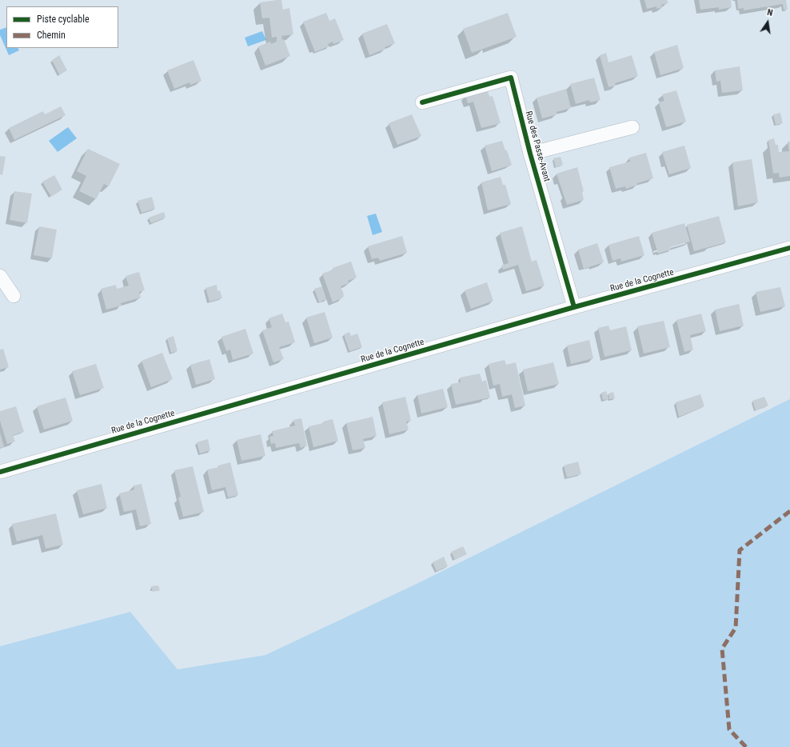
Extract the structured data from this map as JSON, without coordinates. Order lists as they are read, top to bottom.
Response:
{
  "streets": {
    "street": ["Rue des Passe-Avant", "Rue de la Cognette"]
  },
  "crossings": [
    ["Rue des Passe-Avant", "Rue de la Cognette"]
  ],
  "legend": ["Piste cyclable", "Chemin"],
  "north": "top"
}
